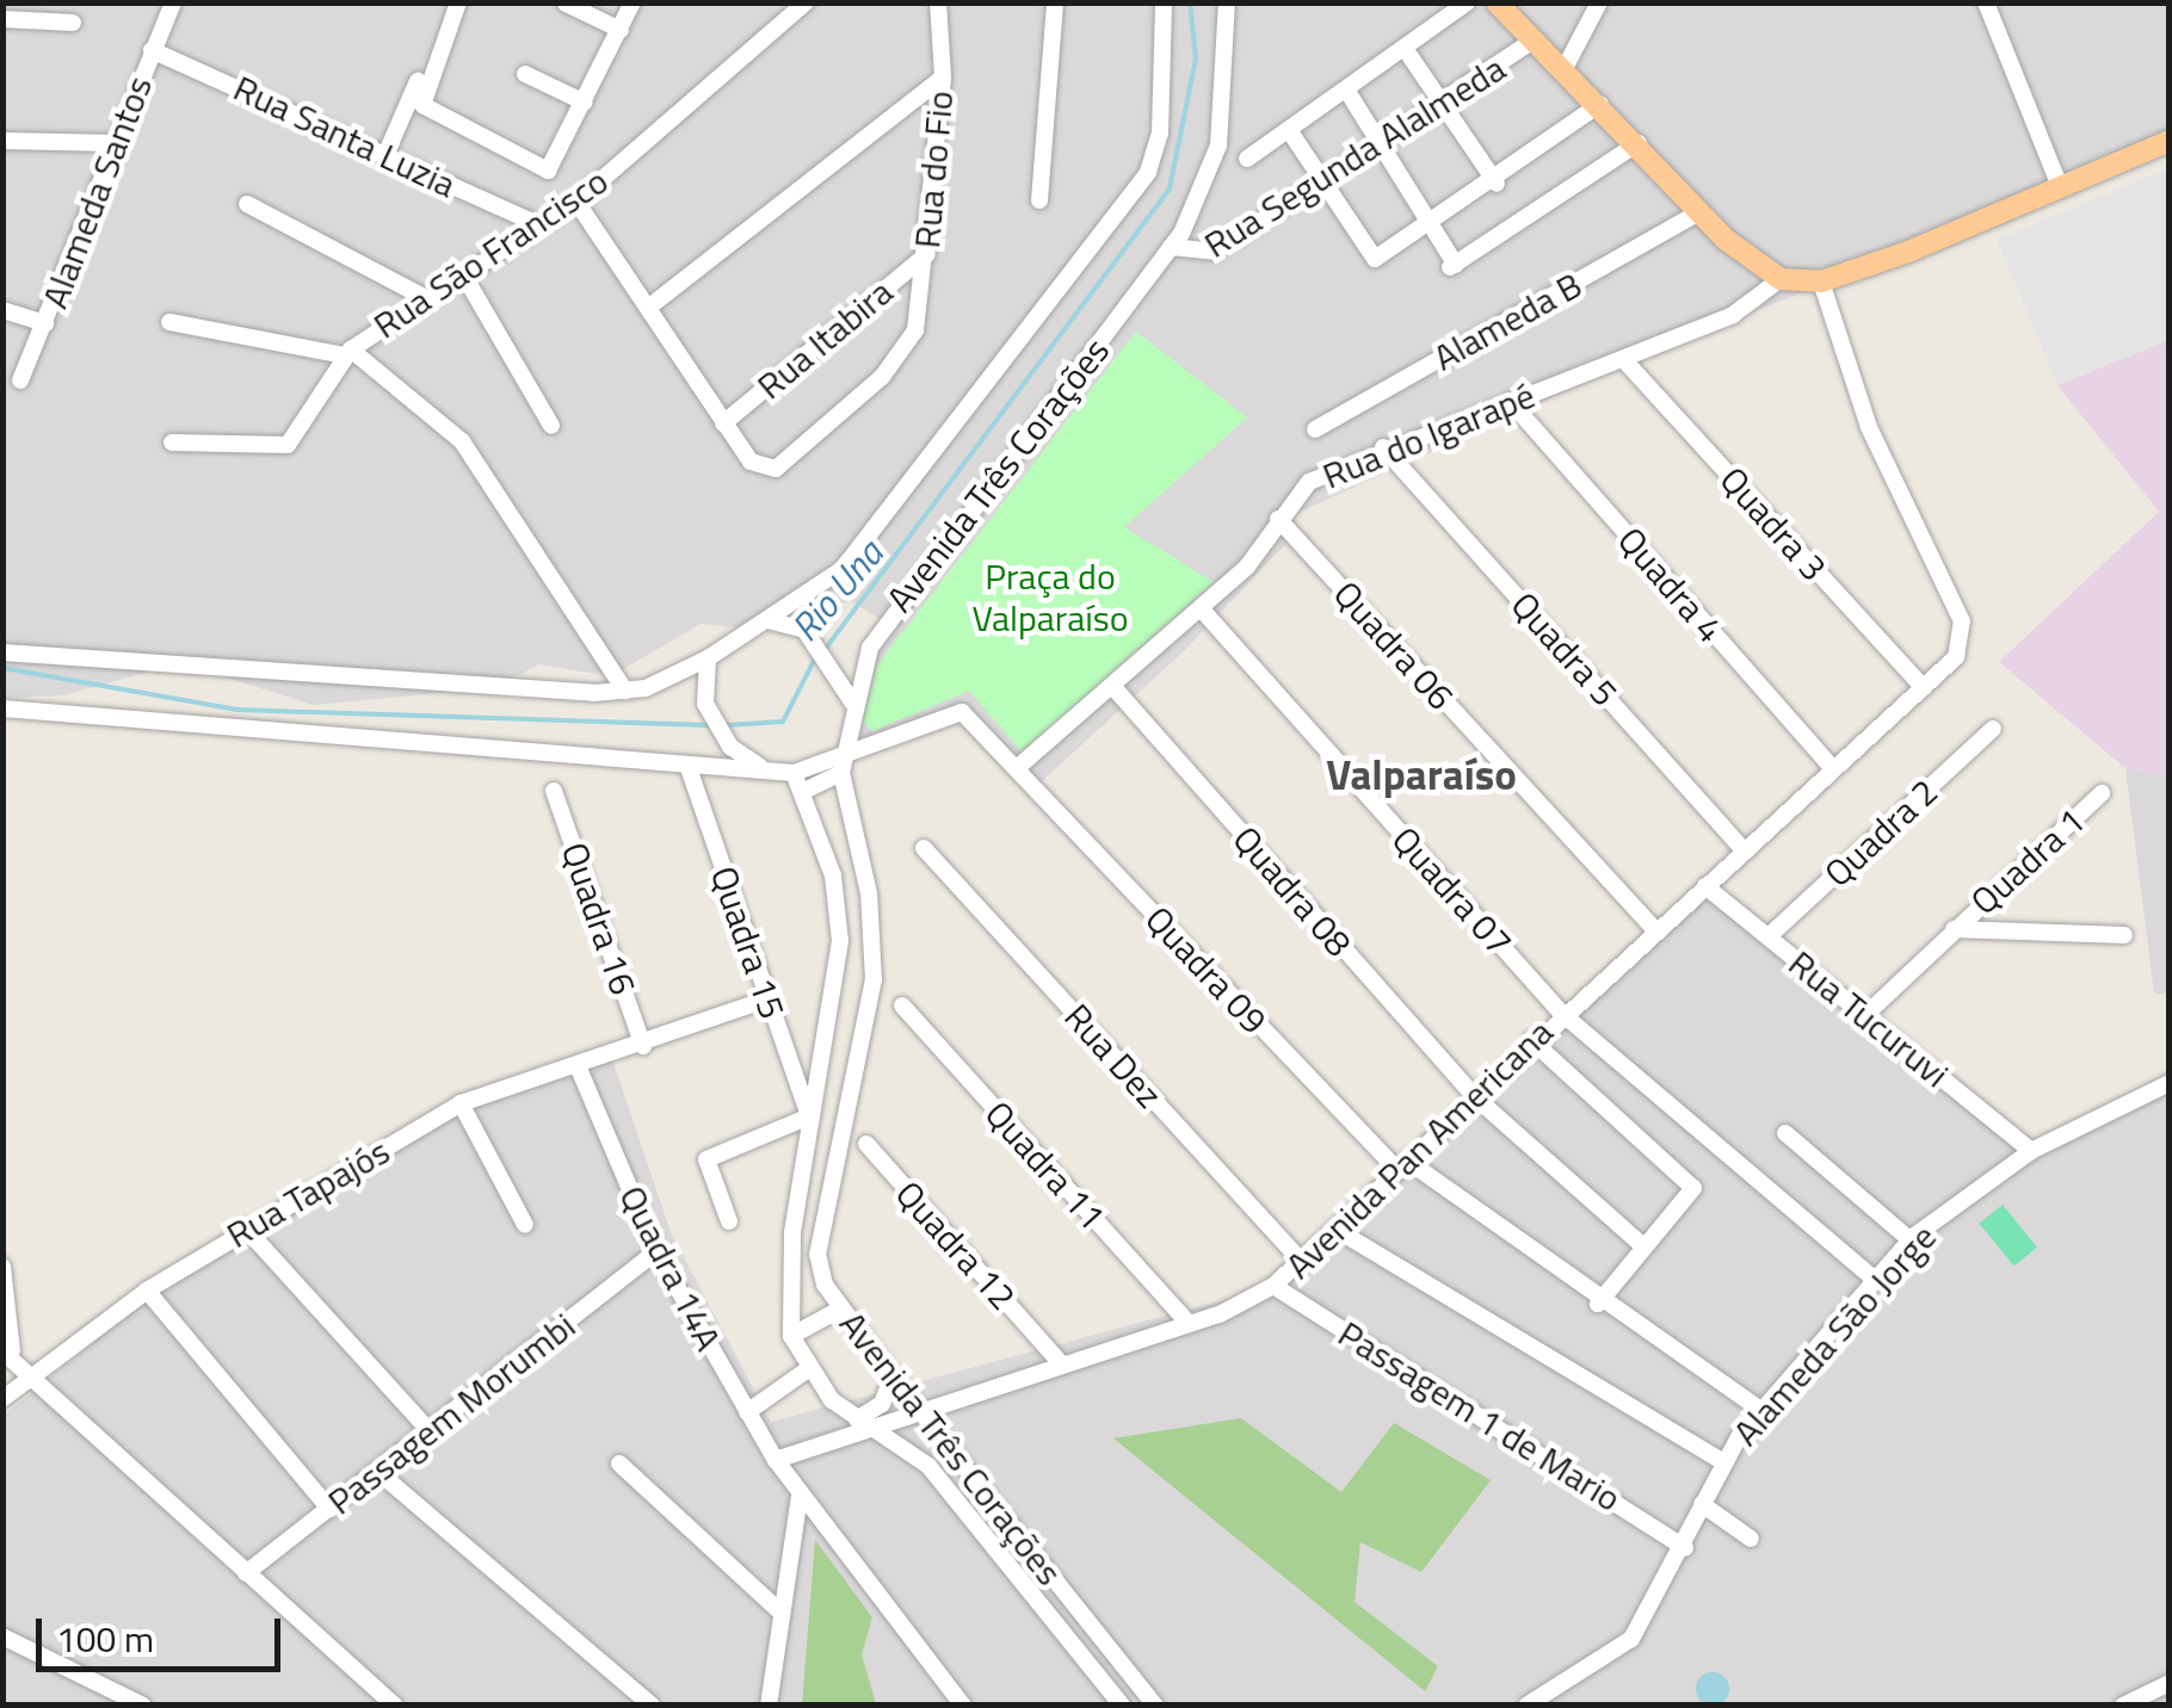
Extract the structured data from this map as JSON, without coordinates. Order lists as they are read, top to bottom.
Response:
{
  "streets": {
    "street": [
      "Rua Santa Luzia",
      "Rua Segunda Alalmeda",
      "Rua do Fio",
      "Alameda Santos",
      "Rua São Francisco",
      "Alameda B",
      "Rua Itabira",
      "Rua do Igarapé",
      "Avenida Três Corações",
      "Quadra 3",
      "Quadra 4",
      "Quadra 06",
      "Quadra 5",
      "Quadra 2",
      "Quadra 1",
      "Quadra 08",
      "Quadra 07",
      "Quadra 16",
      "Quadra 15",
      "Quadra 09",
      "Rua Tucuruvi",
      "Rua Dez",
      "Avenida Pan Americana",
      "Quadra 11",
      "Rua Tapajós",
      "Quadra 12",
      "Quadra 14A",
      "Alameda São Jorge",
      "Passagem Morumbi",
      "Passagem 1 de Mario"
    ]
  },
  "crossings": [
    ["Rua Santa Luzia", "Alameda Santos"],
    ["Rua Santa Luzia", "Rua São Francisco"],
    ["Rua Segunda Alalmeda", "Avenida Três Corações"],
    ["Rua do Fio", "Rua Itabira"],
    ["Rua do Igarapé", "Quadra 3"],
    ["Rua do Igarapé", "Quadra 4"],
    ["Rua do Igarapé", "Quadra 06"],
    ["Rua do Igarapé", "Quadra 5"],
    ["Rua do Igarapé", "Quadra 08"],
    ["Rua do Igarapé", "Quadra 07"],
    ["Rua do Igarapé", "Quadra 09"],
    ["Avenida Três Corações", "Quadra 15"],
    ["Avenida Três Corações", "Avenida Pan Americana"],
    ["Quadra 3", "Avenida Pan Americana"],
    ["Quadra 4", "Avenida Pan Americana"],
    ["Quadra 06", "Avenida Pan Americana"],
    ["Quadra 5", "Avenida Pan Americana"],
    ["Quadra 2", "Rua Tucuruvi"],
    ["Quadra 1", "Rua Tucuruvi"],
    ["Quadra 08", "Avenida Pan Americana"],
    ["Quadra 07", "Avenida Pan Americana"],
    ["Quadra 07", "Alameda São Jorge"],
    ["Quadra 16", "Rua Tapajós"],
    ["Quadra 15", "Rua Tapajós"],
    ["Quadra 09", "Avenida Pan Americana"],
    ["Quadra 09", "Alameda São Jorge"],
    ["Rua Tucuruvi", "Avenida Pan Americana"],
    ["Rua Tucuruvi", "Alameda São Jorge"],
    ["Rua Dez", "Avenida Pan Americana"],
    ["Avenida Pan Americana", "Quadra 11"],
    ["Avenida Pan Americana", "Quadra 12"],
    ["Avenida Pan Americana", "Quadra 14A"],
    ["Avenida Pan Americana", "Passagem 1 de Mario"],
    ["Rua Tapajós", "Quadra 14A"],
    ["Quadra 14A", "Passagem Morumbi"],
    ["Alameda São Jorge", "Passagem 1 de Mario"]
  ],
  "districts": ["Valparaíso"],
  "water": ["Rio Una"],
  "parks": ["Praça do Valparaíso"],
  "scale_bar": "100 m"
}
